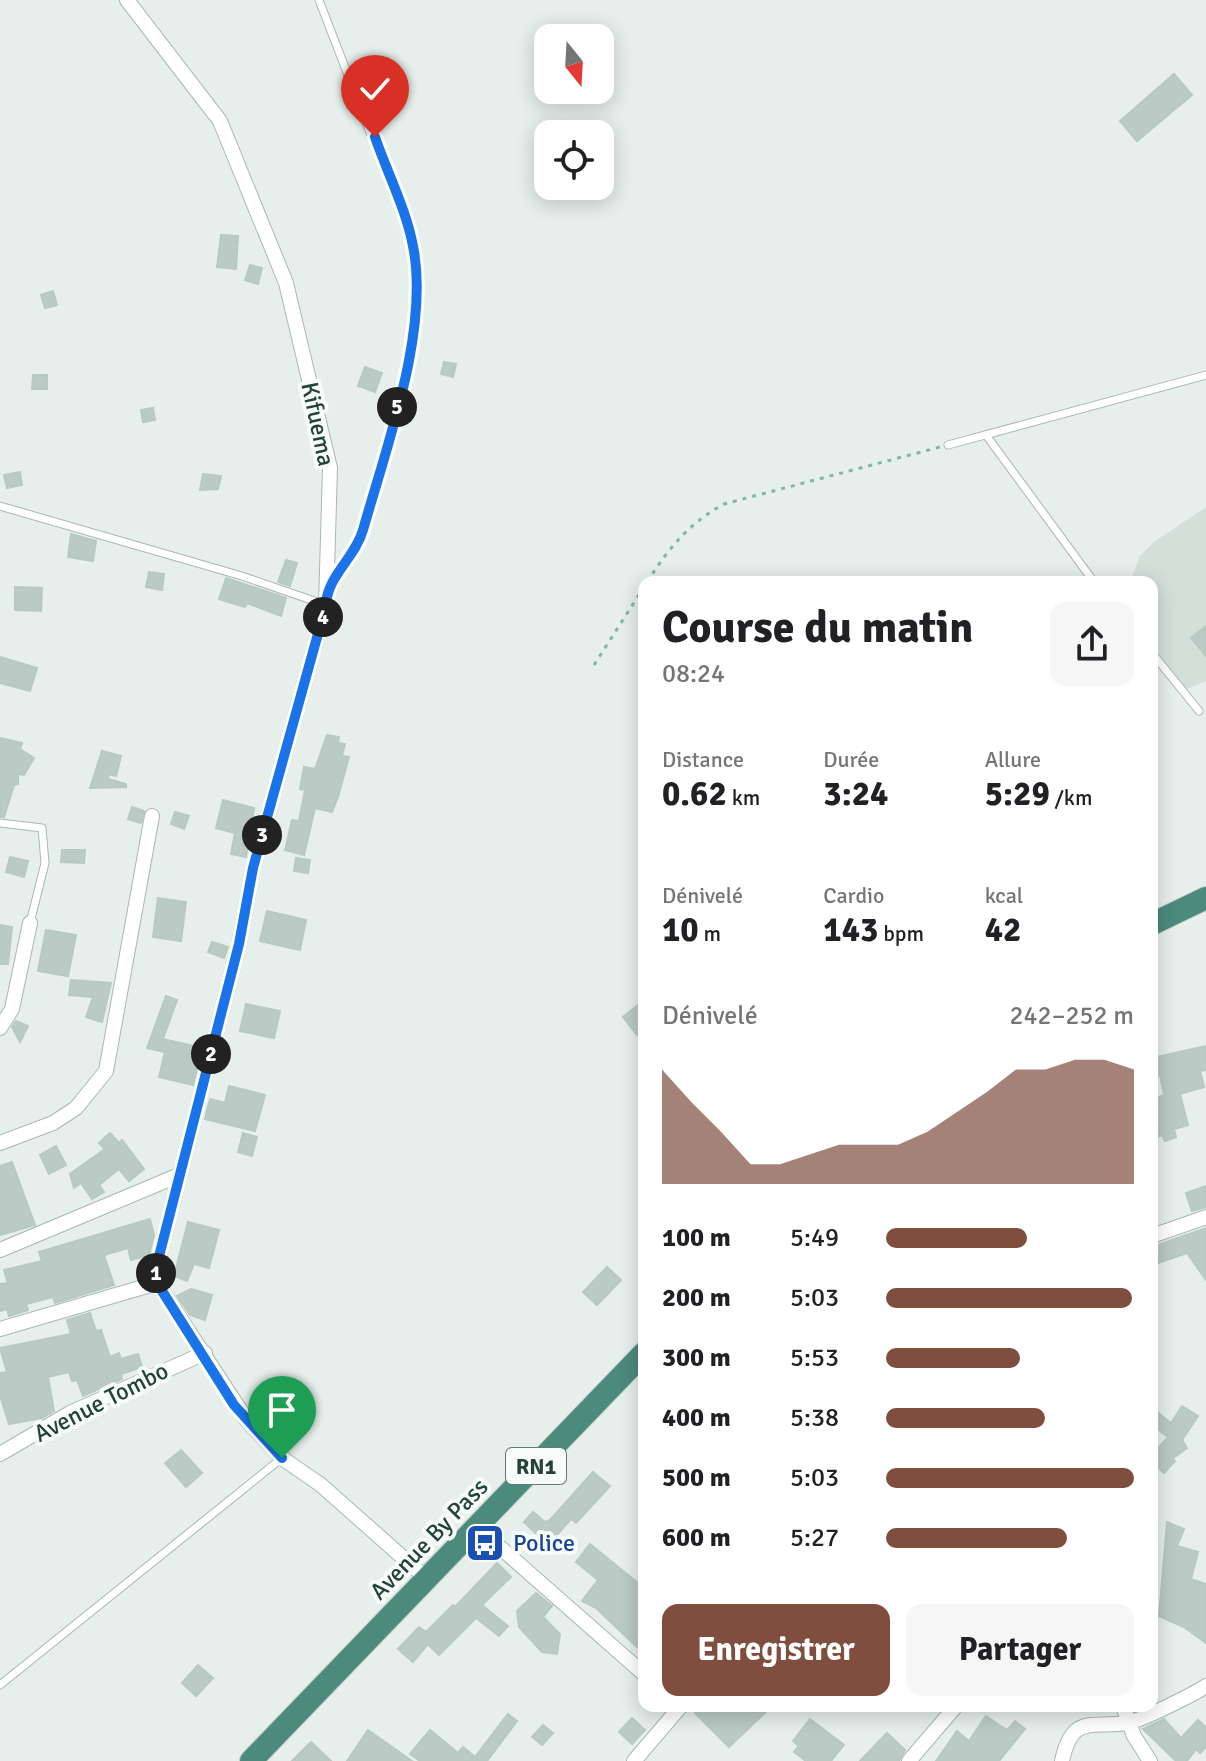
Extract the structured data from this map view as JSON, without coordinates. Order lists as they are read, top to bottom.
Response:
{
  "streets": {
    "highway": ["RN1", "Avenue By Pass"],
    "street": ["Kifuema", "Avenue Tombo"]
  },
  "places": {
    "bus stop": ["Police"]
  },
  "north": "bottom",
  "page": {
    "pins": [
      "5",
      "4",
      "3",
      "2",
      "1"
    ],
    "heading": ["Course du matin", "08:24"],
    "stats": [
      ["Distance", "0.62 km"],
      ["Durée", "3:24"],
      ["Allure", "5:29 /km"],
      ["Dénivelé", "10 m"],
      ["Cardio", "143 bpm"],
      ["kcal", "42"]
    ],
    "chart": ["Dénivelé", "242–252 m"],
    "list": [
      {
        "name": "100 m",
        "note": "5:49"
      },
      {
        "name": "200 m",
        "note": "5:03"
      },
      {
        "name": "300 m",
        "note": "5:53"
      },
      {
        "name": "400 m",
        "note": "5:38"
      },
      {
        "name": "500 m",
        "note": "5:03"
      },
      {
        "name": "600 m",
        "note": "5:27"
      }
    ],
    "buttons": ["Enregistrer", "Partager"]
  }
}
